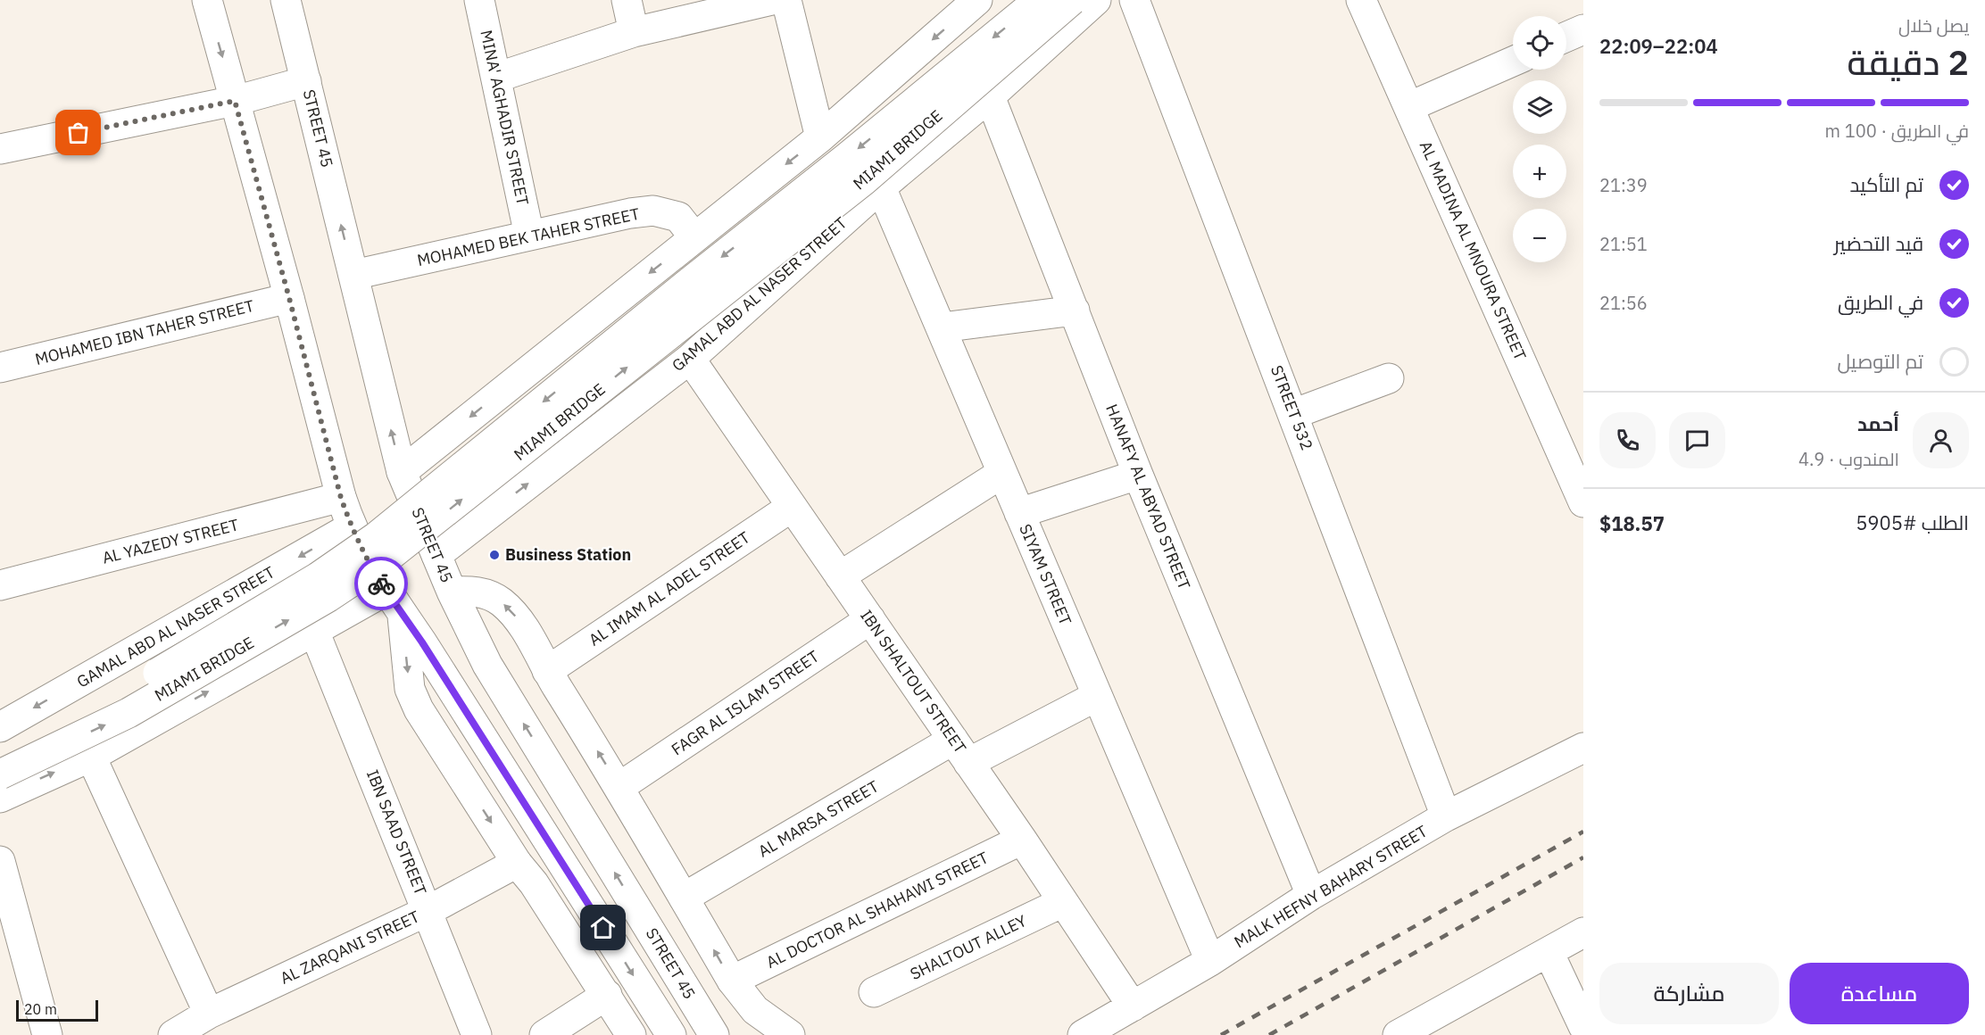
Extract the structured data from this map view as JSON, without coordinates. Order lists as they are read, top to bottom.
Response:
{
  "streets": {
    "street": [
      "MINA' AGHADIR STREET",
      "STREET 45",
      "MIAMI BRIDGE",
      "MOHAMED BEK TAHER STREET",
      "AL MADINA AL MNOURA STREET",
      "GAMAL ABD AL NASER STREET",
      "MOHAMED IBN TAHER STREET",
      "STREET 532",
      "HANAFY AL ABYAD STREET",
      "AL YAZEDY STREET",
      "SIYAM STREET",
      "AL IMAM AL ADEL STREET",
      "IBN SHALTOUT STREET",
      "FAGR AL ISLAM STREET",
      "AL MARSA STREET",
      "IBN SAAD STREET",
      "MALK HEFNY BAHARY STREET",
      "AL DOCTOR AL SHAHAWI STREET",
      "AL ZARQANI STREET",
      "SHALTOUT ALLEY"
    ]
  },
  "crossings": [
    ["MINA' AGHADIR STREET", "MOHAMED BEK TAHER STREET"],
    ["STREET 45", "MOHAMED BEK TAHER STREET"],
    ["STREET 45", "GAMAL ABD AL NASER STREET"],
    ["GAMAL ABD AL NASER STREET", "HANAFY AL ABYAD STREET"],
    ["GAMAL ABD AL NASER STREET", "SIYAM STREET"],
    ["GAMAL ABD AL NASER STREET", "IBN SHALTOUT STREET"],
    ["STREET 532", "MALK HEFNY BAHARY STREET"],
    ["HANAFY AL ABYAD STREET", "MALK HEFNY BAHARY STREET"],
    ["SIYAM STREET", "AL MARSA STREET"],
    ["SIYAM STREET", "MALK HEFNY BAHARY STREET"],
    ["AL IMAM AL ADEL STREET", "IBN SHALTOUT STREET"],
    ["IBN SHALTOUT STREET", "FAGR AL ISLAM STREET"],
    ["IBN SHALTOUT STREET", "AL MARSA STREET"],
    ["IBN SHALTOUT STREET", "MALK HEFNY BAHARY STREET"],
    ["IBN SHALTOUT STREET", "AL DOCTOR AL SHAHAWI STREET"],
    ["IBN SHALTOUT STREET", "SHALTOUT ALLEY"],
    ["IBN SAAD STREET", "AL ZARQANI STREET"]
  ],
  "places": ["Business Station"],
  "scale_bar": "20 m",
  "page": {
    "heading": ["2 دقيقة", "يصل خلال", "22:04–22:09"],
    "panel": [
      "أحمد",
      "المندوب · 4.9",
      "الطلب #5905",
      "$18.57"
    ],
    "map_buttons": ["+", "−"],
    "bar": "في الطريق · 100 m",
    "list": [
      ["تم التأكيد", "21:39"],
      ["قيد التحضير", "21:51"],
      ["في الطريق", "21:56"],
      "تم التوصيل"
    ],
    "buttons": ["مساعدة", "مشاركة"],
    "scale": "20 m"
  }
}
